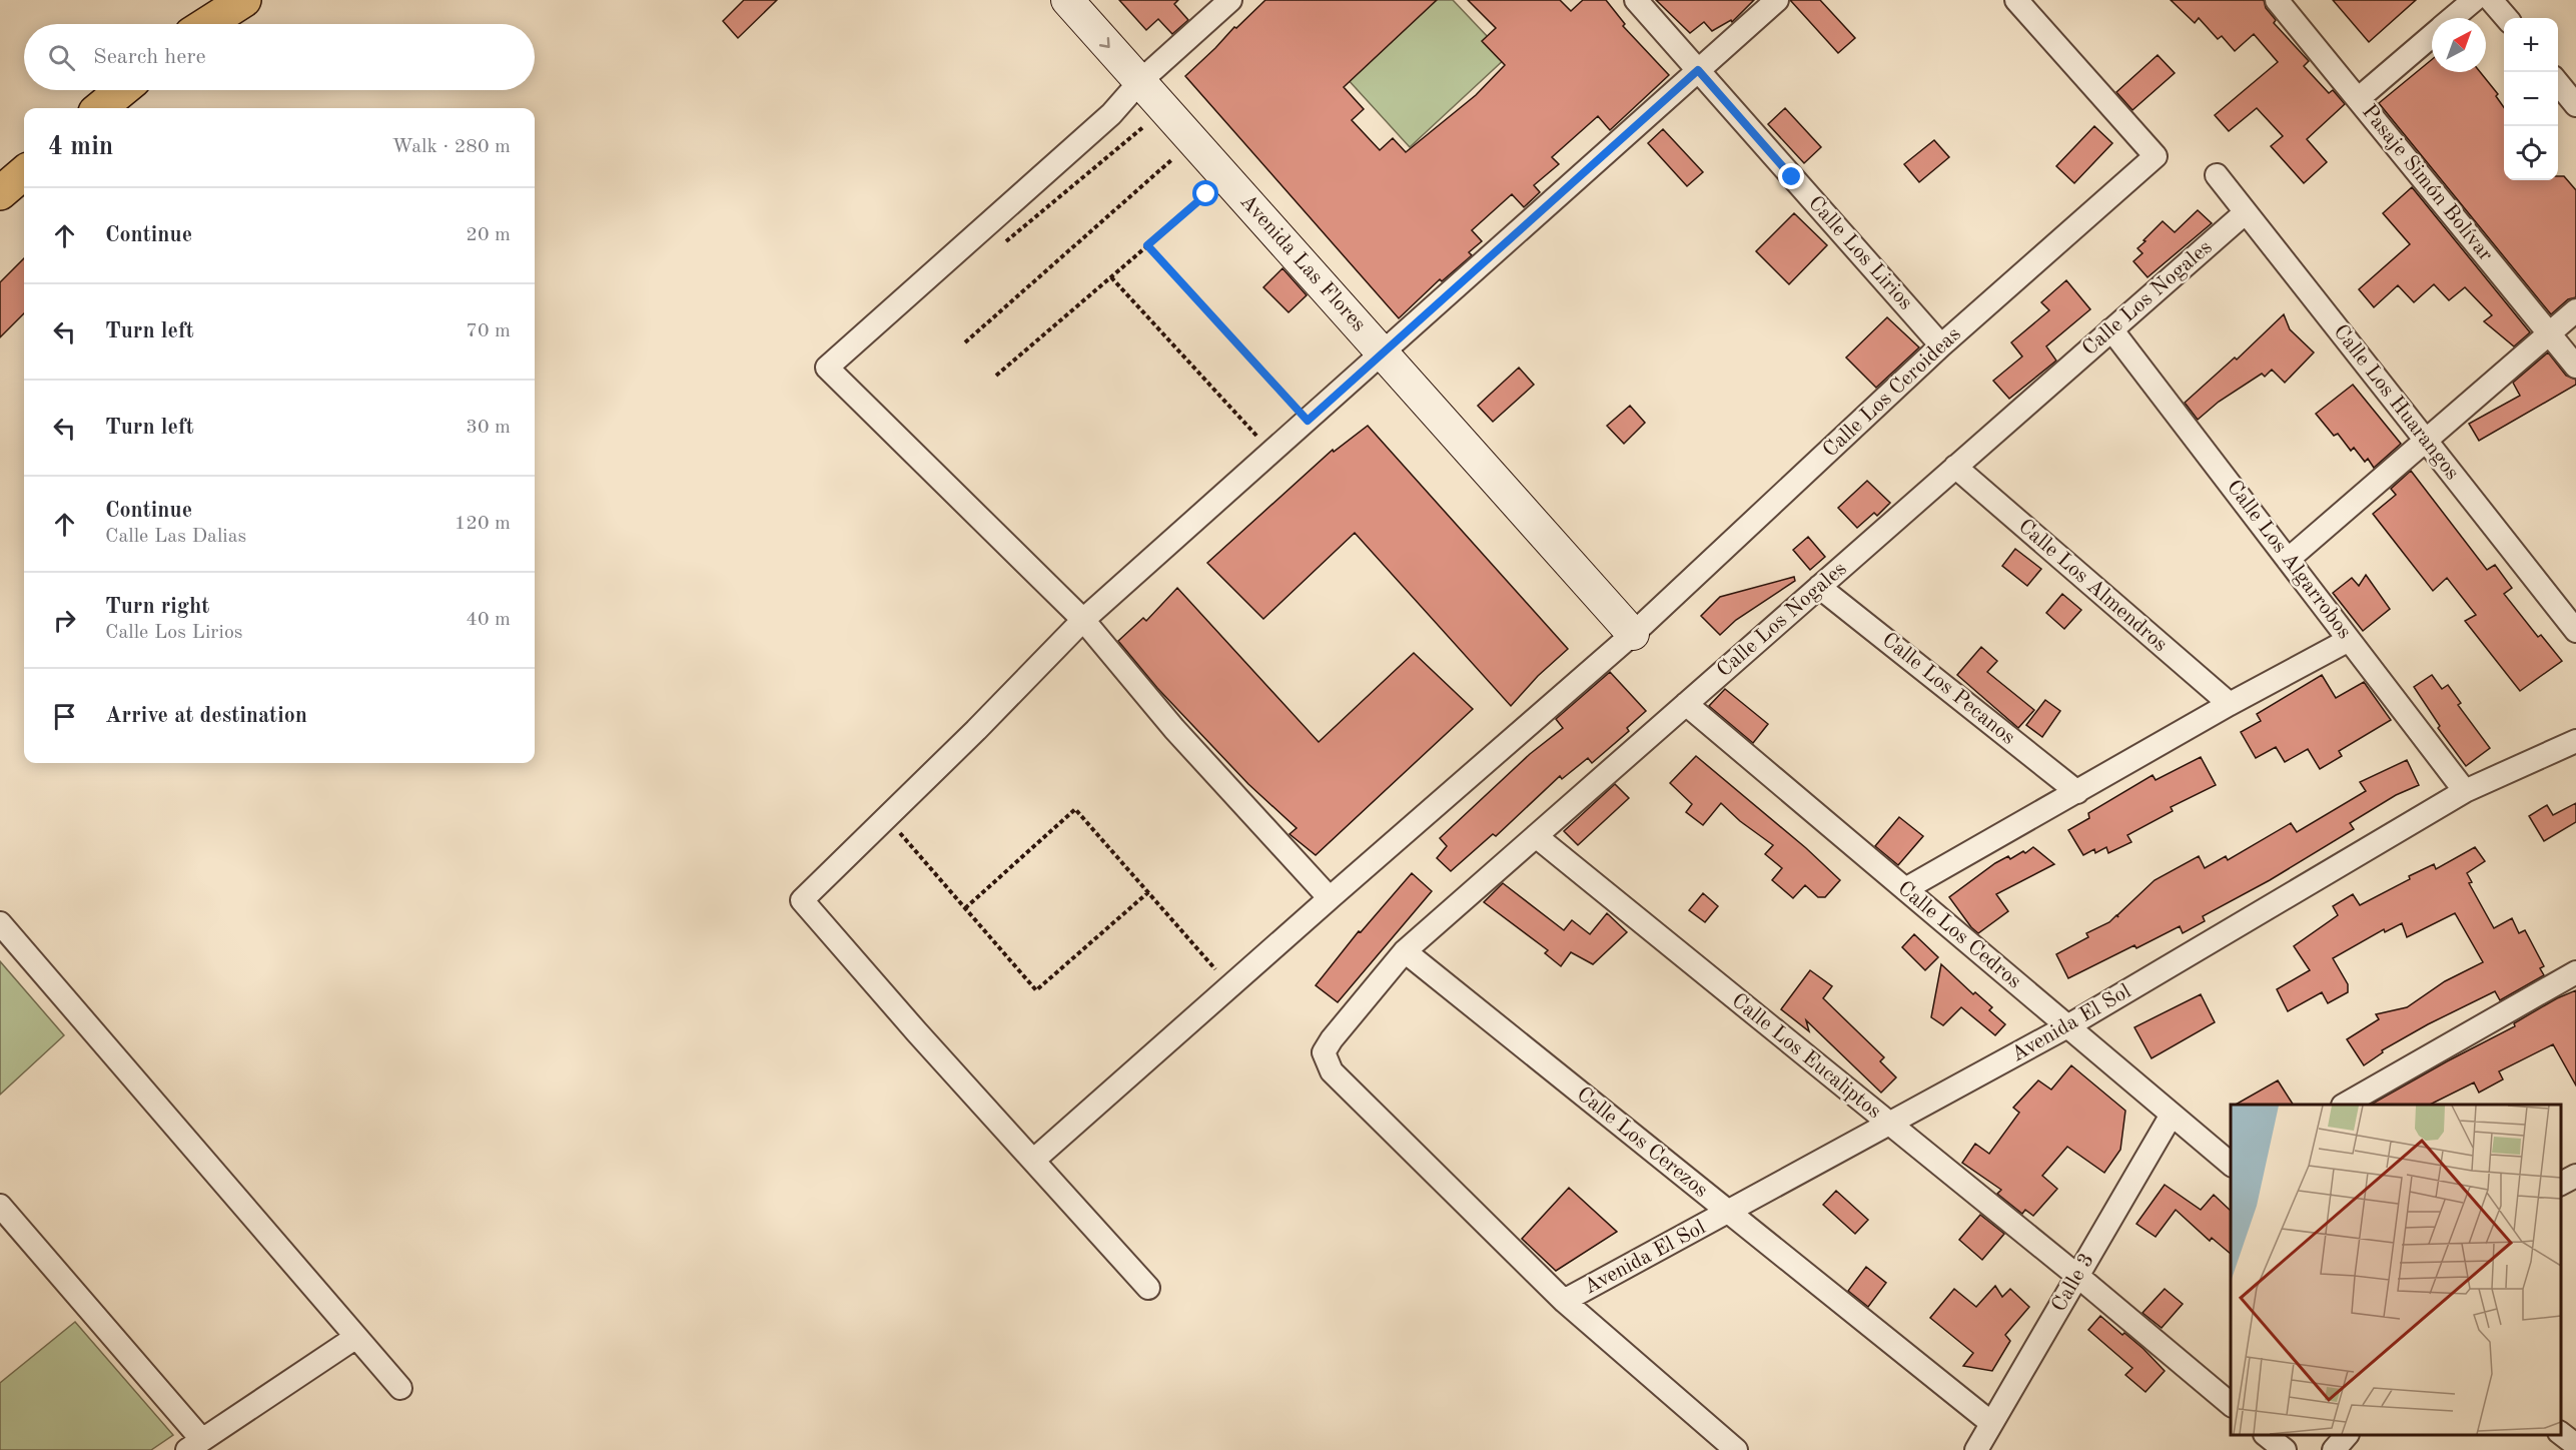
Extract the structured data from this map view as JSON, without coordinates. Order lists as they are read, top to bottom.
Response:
{
  "streets": {
    "street": [
      "Pasaje Simón Bolívar",
      "Calle Los Lirios",
      "Avenida Las Flores",
      "Calle Los Nogales",
      "Calle Los Ceroideas",
      "Calle Los Huarangos",
      "Calle Los Algarrobos",
      "Calle Los Almendros",
      "Calle Los Pecanos",
      "Calle Los Cedros",
      "Avenida El Sol",
      "Calle Los Eucaliptos",
      "Calle Los Cerezos",
      "Calle 3"
    ]
  },
  "crossings": [
    ["Calle Los Lirios", "Calle Los Ceroideas"],
    ["Avenida Las Flores", "Calle Los Ceroideas"],
    ["Calle Los Nogales", "Calle Los Huarangos"],
    ["Calle Los Nogales", "Calle Los Algarrobos"],
    ["Calle Los Nogales", "Calle Los Almendros"],
    ["Calle Los Nogales", "Calle Los Pecanos"],
    ["Calle Los Nogales", "Calle Los Cedros"],
    ["Calle Los Nogales", "Avenida El Sol"],
    ["Calle Los Nogales", "Calle Los Eucaliptos"],
    ["Calle Los Nogales", "Calle Los Cerezos"],
    ["Calle Los Algarrobos", "Avenida El Sol"],
    ["Calle Los Cedros", "Avenida El Sol"],
    ["Calle Los Cedros", "Calle 3"],
    ["Avenida El Sol", "Calle Los Eucaliptos"],
    ["Avenida El Sol", "Calle Los Cerezos"],
    ["Calle Los Eucaliptos", "Calle 3"],
    ["Calle Los Cerezos", "Calle 3"]
  ],
  "north": "top right",
  "page": {
    "map_buttons": ["+", "−"],
    "search": "Search here",
    "heading": ["4 min", "Walk · 280 m"],
    "list": [
      ["Continue", "20 m"],
      ["Turn left", "70 m"],
      ["Turn left", "30 m"],
      ["Continue", "Calle Las Dalias", "120 m"],
      ["Turn right", "Calle Los Lirios", "40 m"],
      "Arrive at destination"
    ]
  }
}
